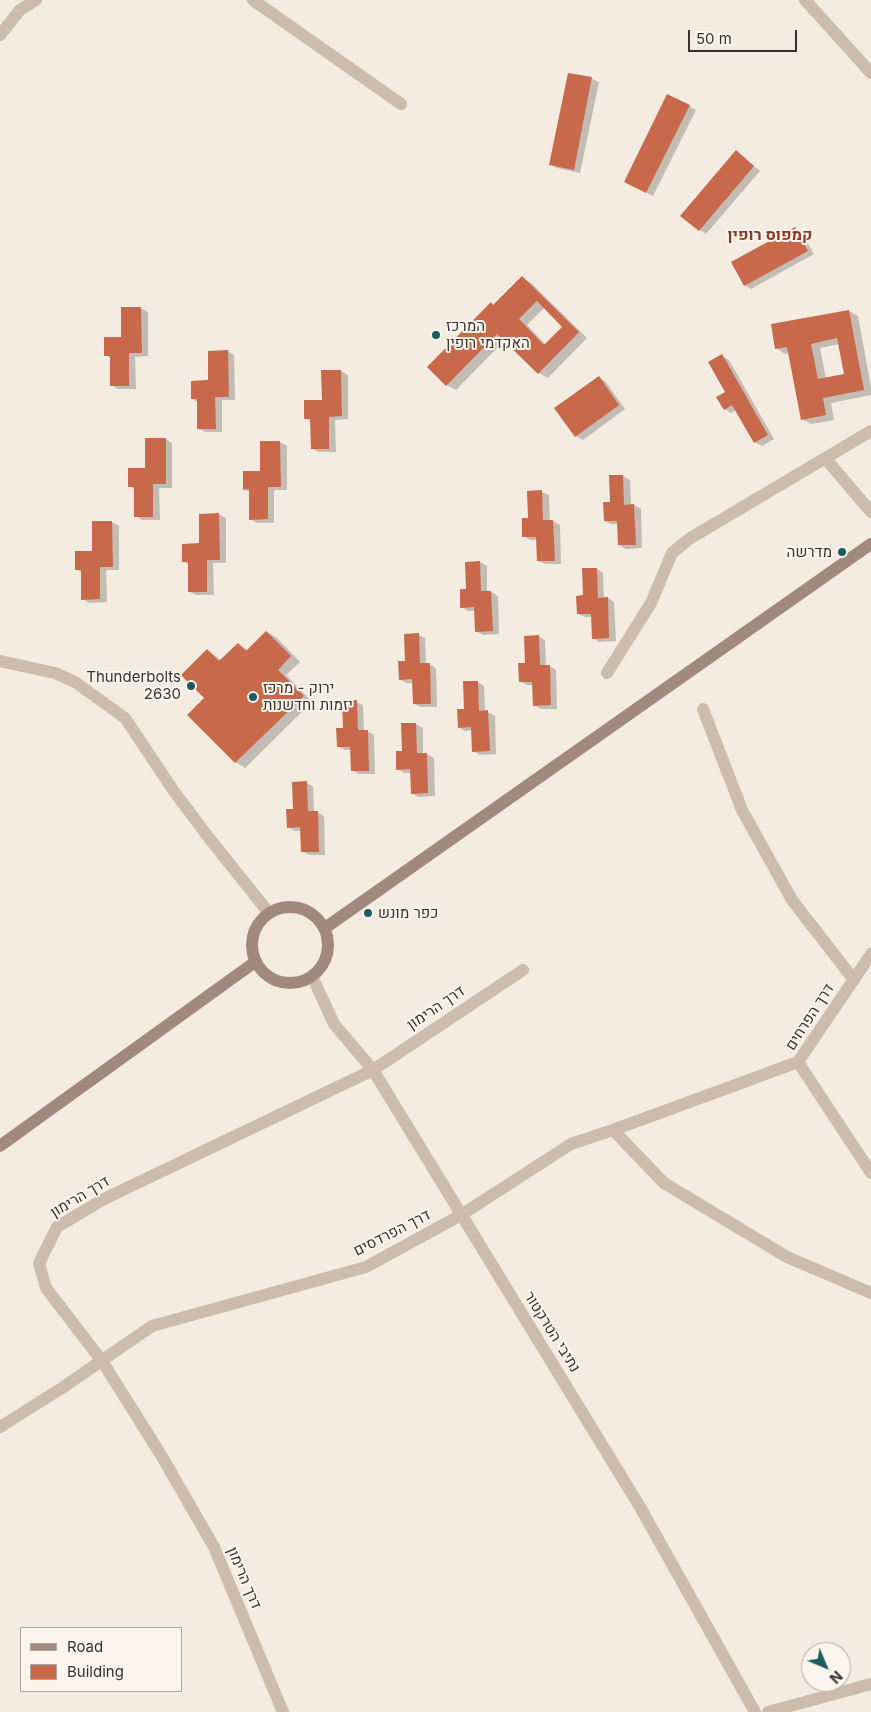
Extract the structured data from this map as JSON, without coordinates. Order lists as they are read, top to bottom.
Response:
{
  "streets": {
    "street": [
      "דרך הרימון",
      "דרך הפרחים",
      "דרך הפרדסים",
      "נתיבי הטרקטור"
    ]
  },
  "crossings": [
    ["דרך הרימון", "דרך הפרדסים"],
    ["דרך הרימון", "נתיבי הטרקטור"],
    ["דרך הפרחים", "דרך הפרדסים"],
    ["דרך הפרדסים", "נתיבי הטרקטור"]
  ],
  "districts": ["קמפוס רופין"],
  "places": [
    "המרכז האקדמי רופין",
    "מדרשה",
    "Thunderbolts 2630",
    "ירוק - מרכז יזמות וחדשנות",
    "כפר מונש"
  ],
  "legend": ["Road", "Building"],
  "scale_bar": "50 m",
  "north": "bottom right"
}
